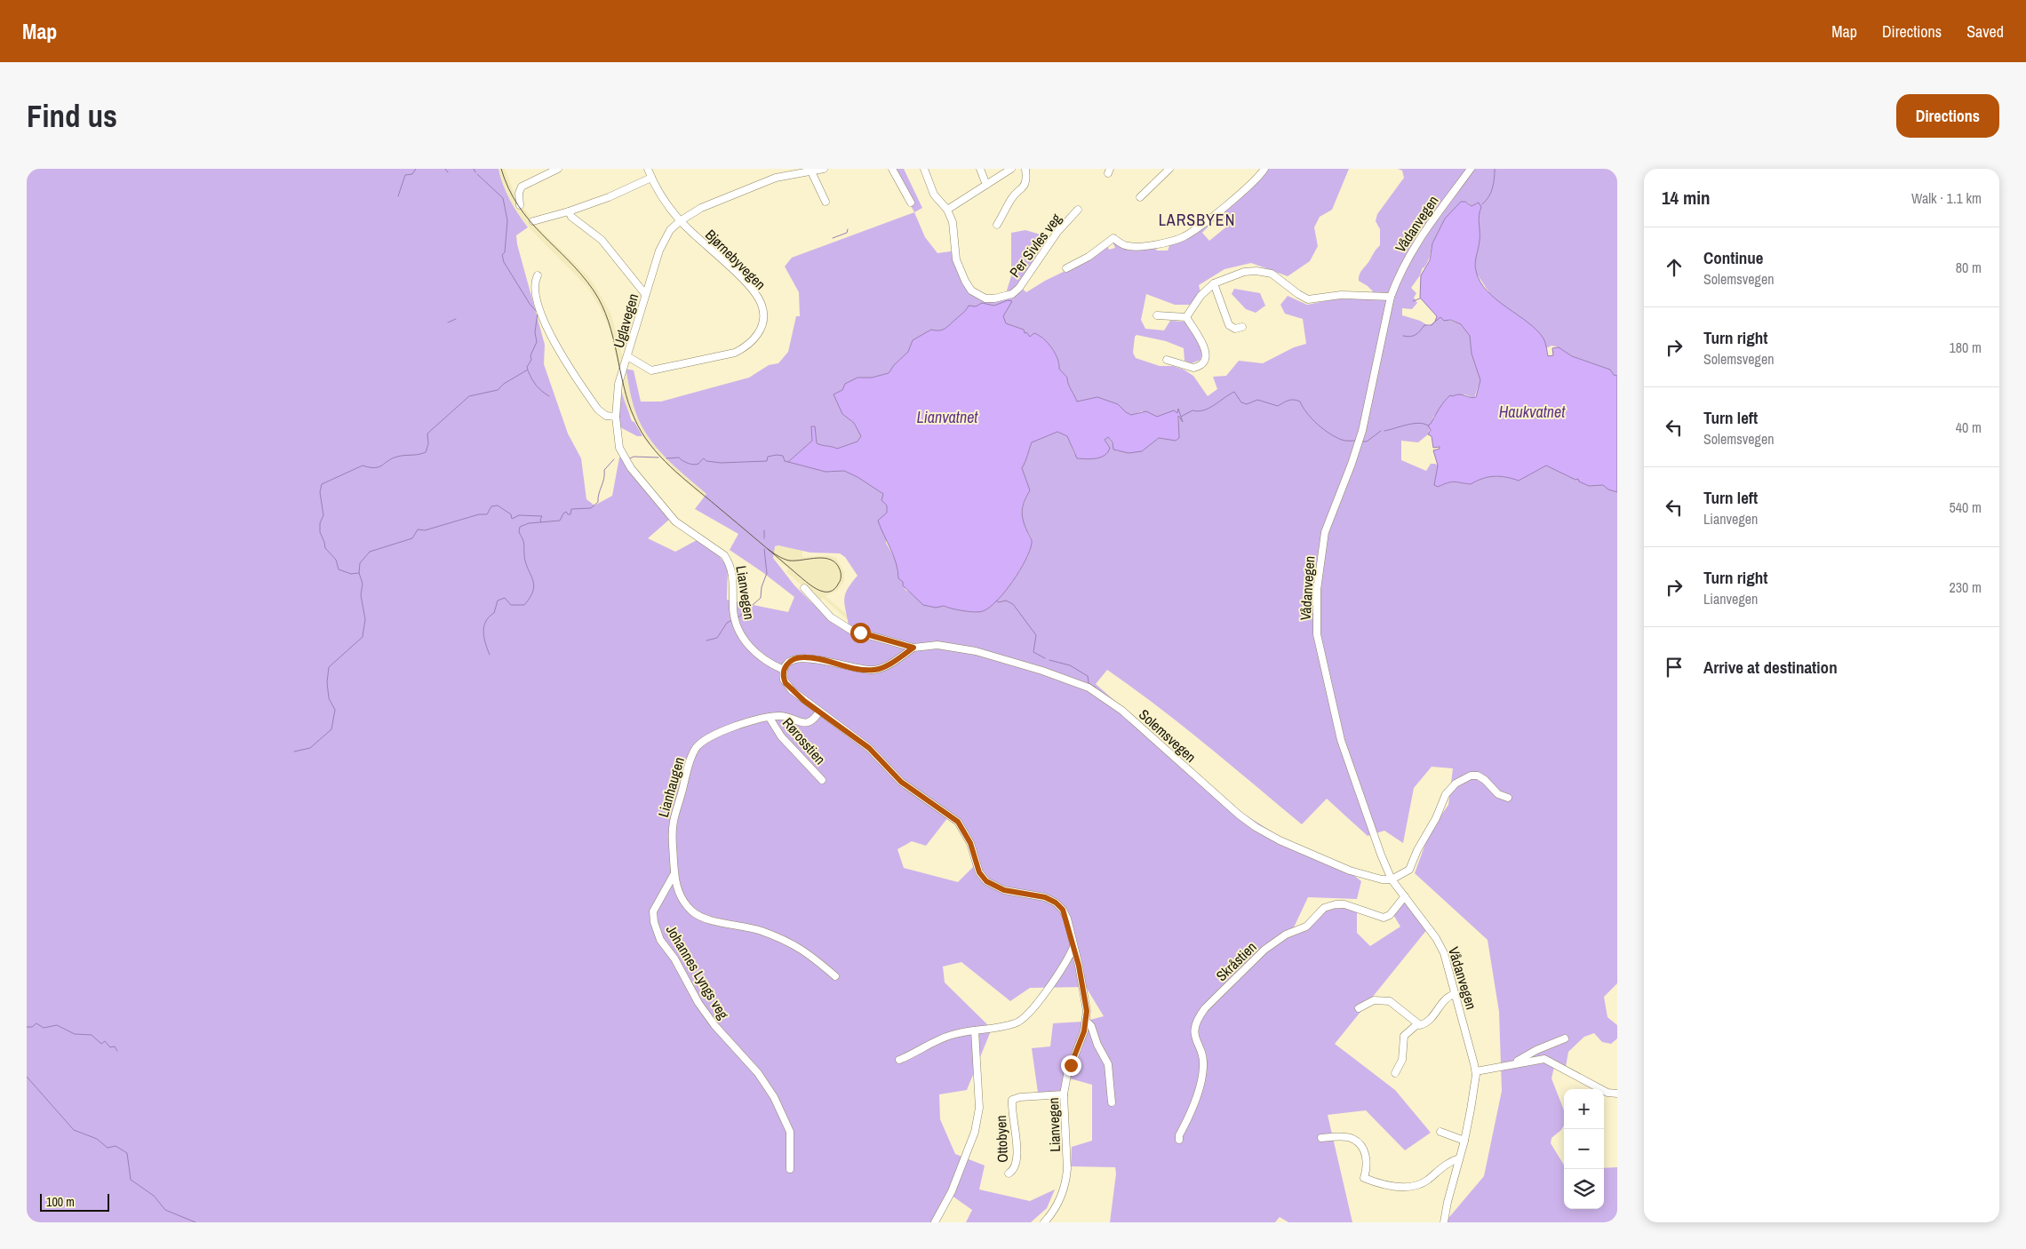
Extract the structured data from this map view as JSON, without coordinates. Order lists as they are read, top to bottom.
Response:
{
  "streets": {
    "street": [
      "Vådanvegen",
      "Per Sivles veg",
      "Bjørnebyvegen",
      "Uglavegen",
      "Lianvegen",
      "Solemsvegen",
      "Rørosstien",
      "Lianhaugen",
      "Skråstien",
      "Johannes Lyngs veg",
      "Ottobyen"
    ]
  },
  "crossings": [
    ["Vådanvegen", "Solemsvegen"],
    ["Vådanvegen", "Skråstien"],
    ["Bjørnebyvegen", "Uglavegen"],
    ["Uglavegen", "Lianvegen"],
    ["Lianvegen", "Solemsvegen"],
    ["Lianvegen", "Lianhaugen"],
    ["Lianvegen", "Ottobyen"],
    ["Rørosstien", "Lianhaugen"],
    ["Lianhaugen", "Johannes Lyngs veg"]
  ],
  "districts": ["LARSBYEN"],
  "water": ["Haukvatnet", "Lianvatnet"],
  "scale_bar": "100 m",
  "page": {
    "header": "Map",
    "nav": ["Map", "Directions", "Saved"],
    "buttons": "Directions",
    "title": "Find us",
    "heading": ["14 min", "Walk · 1.1 km"],
    "list": [
      ["Continue", "Solemsvegen", "80 m"],
      ["Turn right", "Solemsvegen", "180 m"],
      ["Turn left", "Solemsvegen", "40 m"],
      ["Turn left", "Lianvegen", "540 m"],
      ["Turn right", "Lianvegen", "230 m"],
      "Arrive at destination"
    ],
    "map_buttons": ["+", "−"],
    "scale": "100 m"
  }
}
